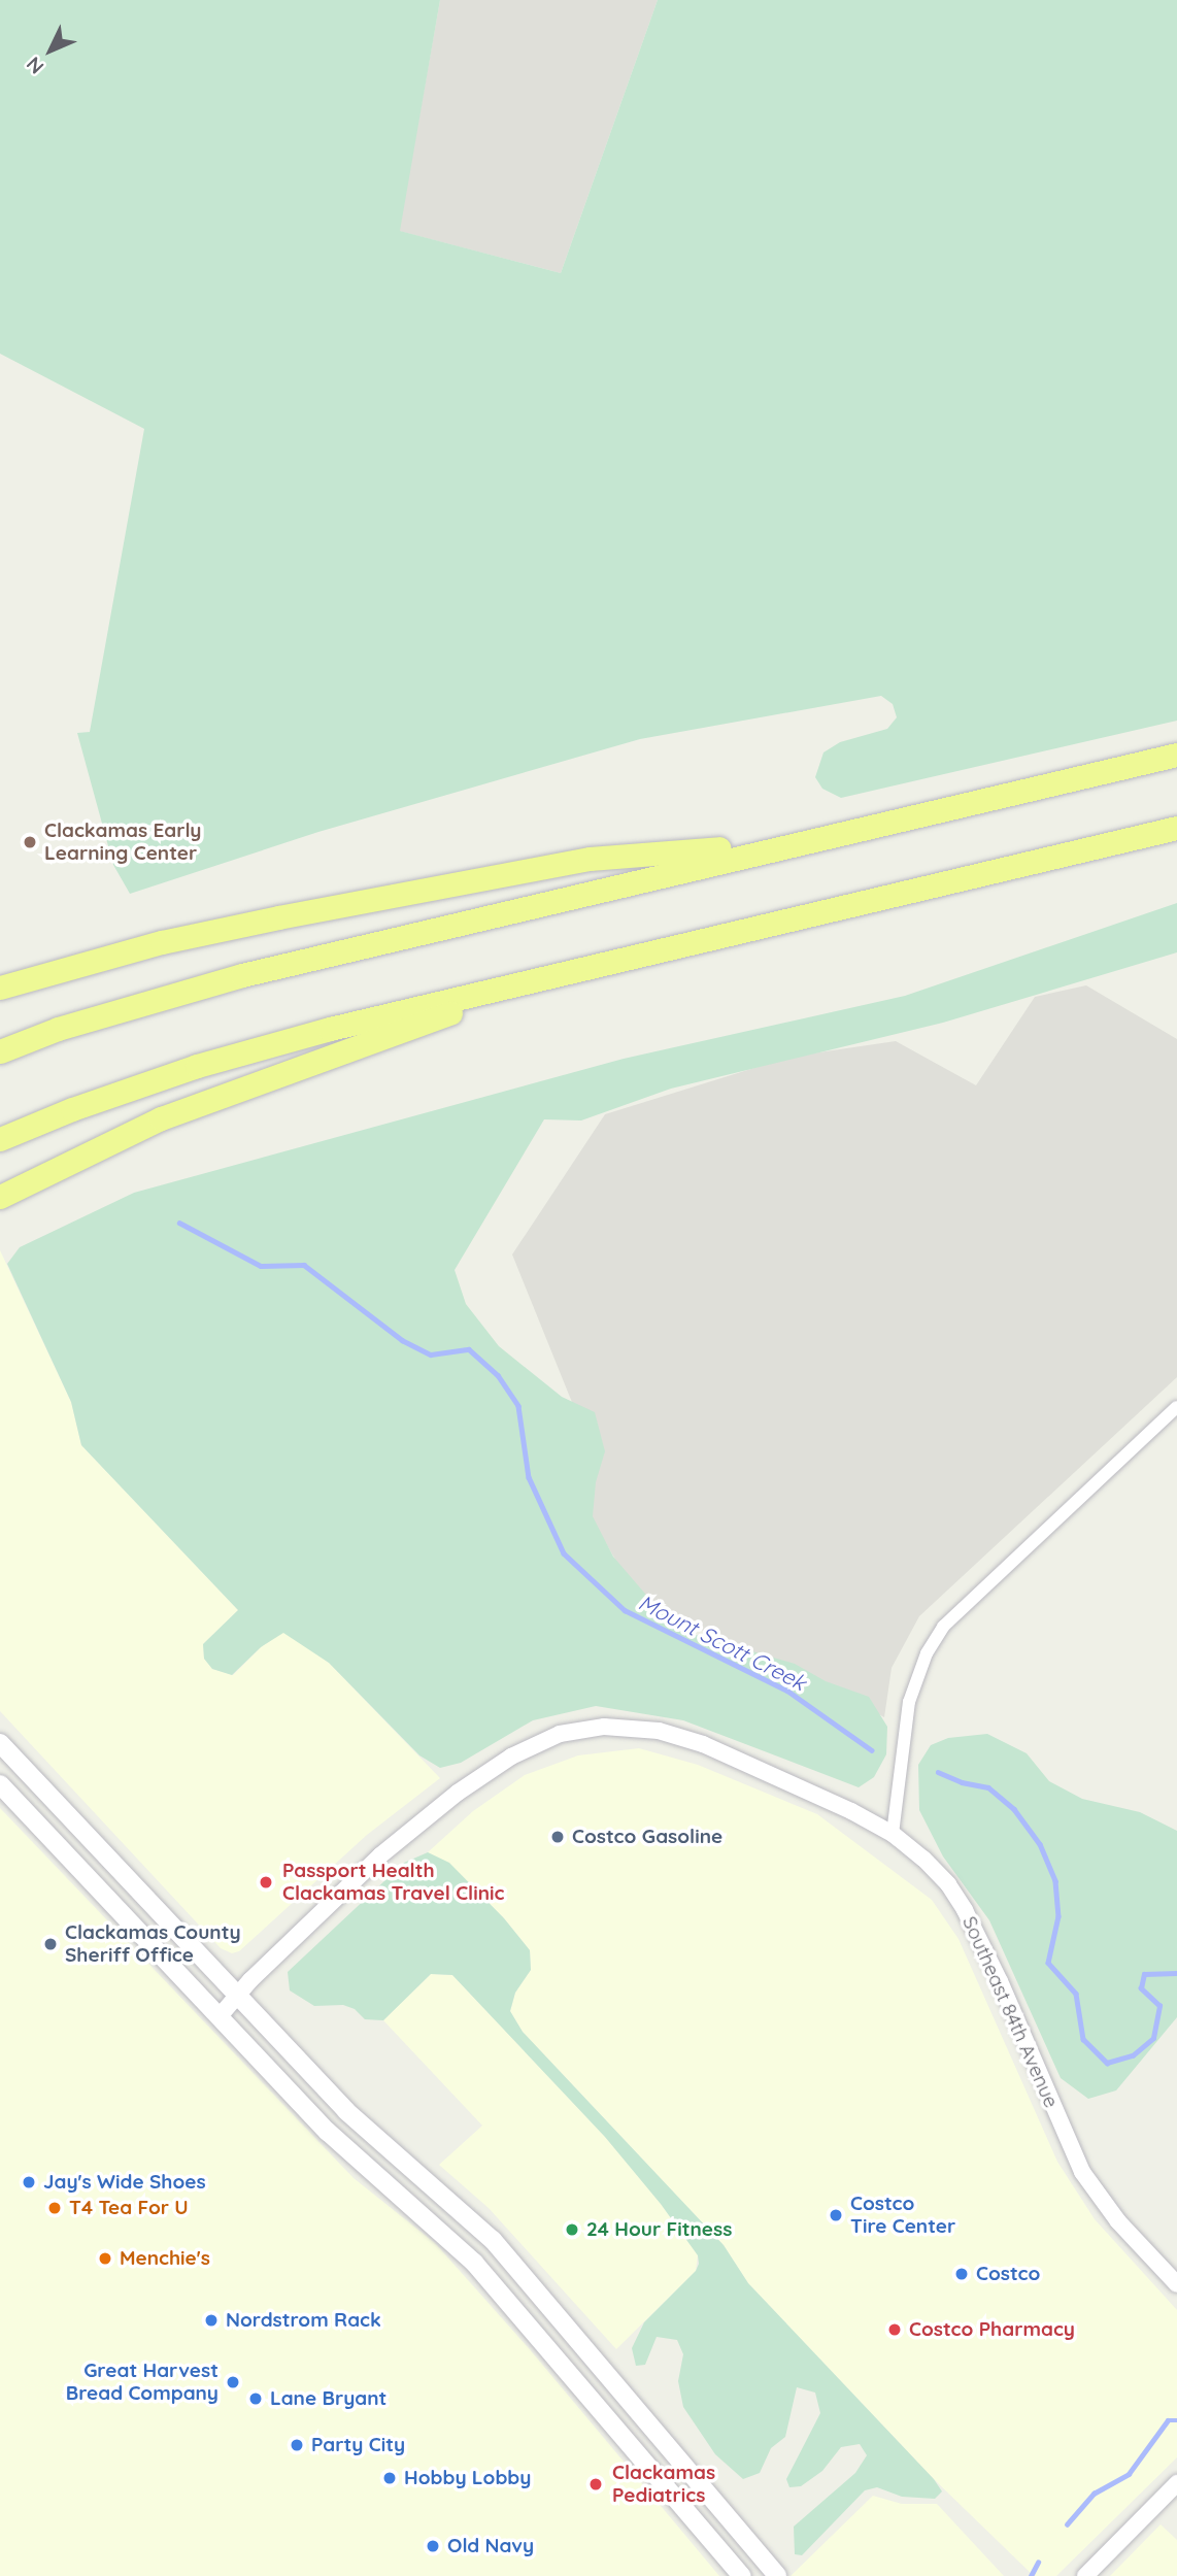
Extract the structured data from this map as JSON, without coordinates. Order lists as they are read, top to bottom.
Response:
{
  "streets": {
    "street": ["Southeast 84th Avenue"]
  },
  "water": ["Mount Scott Creek"],
  "places": [
    "Clackamas Early Learning Center",
    "Costco Gasoline",
    "Passport Health Clackamas Travel Clinic",
    "Clackamas County Sheriff Office",
    "Jay's Wide Shoes",
    "T4 Tea For U",
    "Costco Tire Center",
    "24 Hour Fitness",
    "Menchie's",
    "Costco",
    "Nordstrom Rack",
    "Costco Pharmacy",
    "Great Harvest Bread Company",
    "Lane Bryant",
    "Party City",
    "Hobby Lobby",
    "Clackamas Pediatrics",
    "Old Navy"
  ],
  "north": "bottom left"
}
